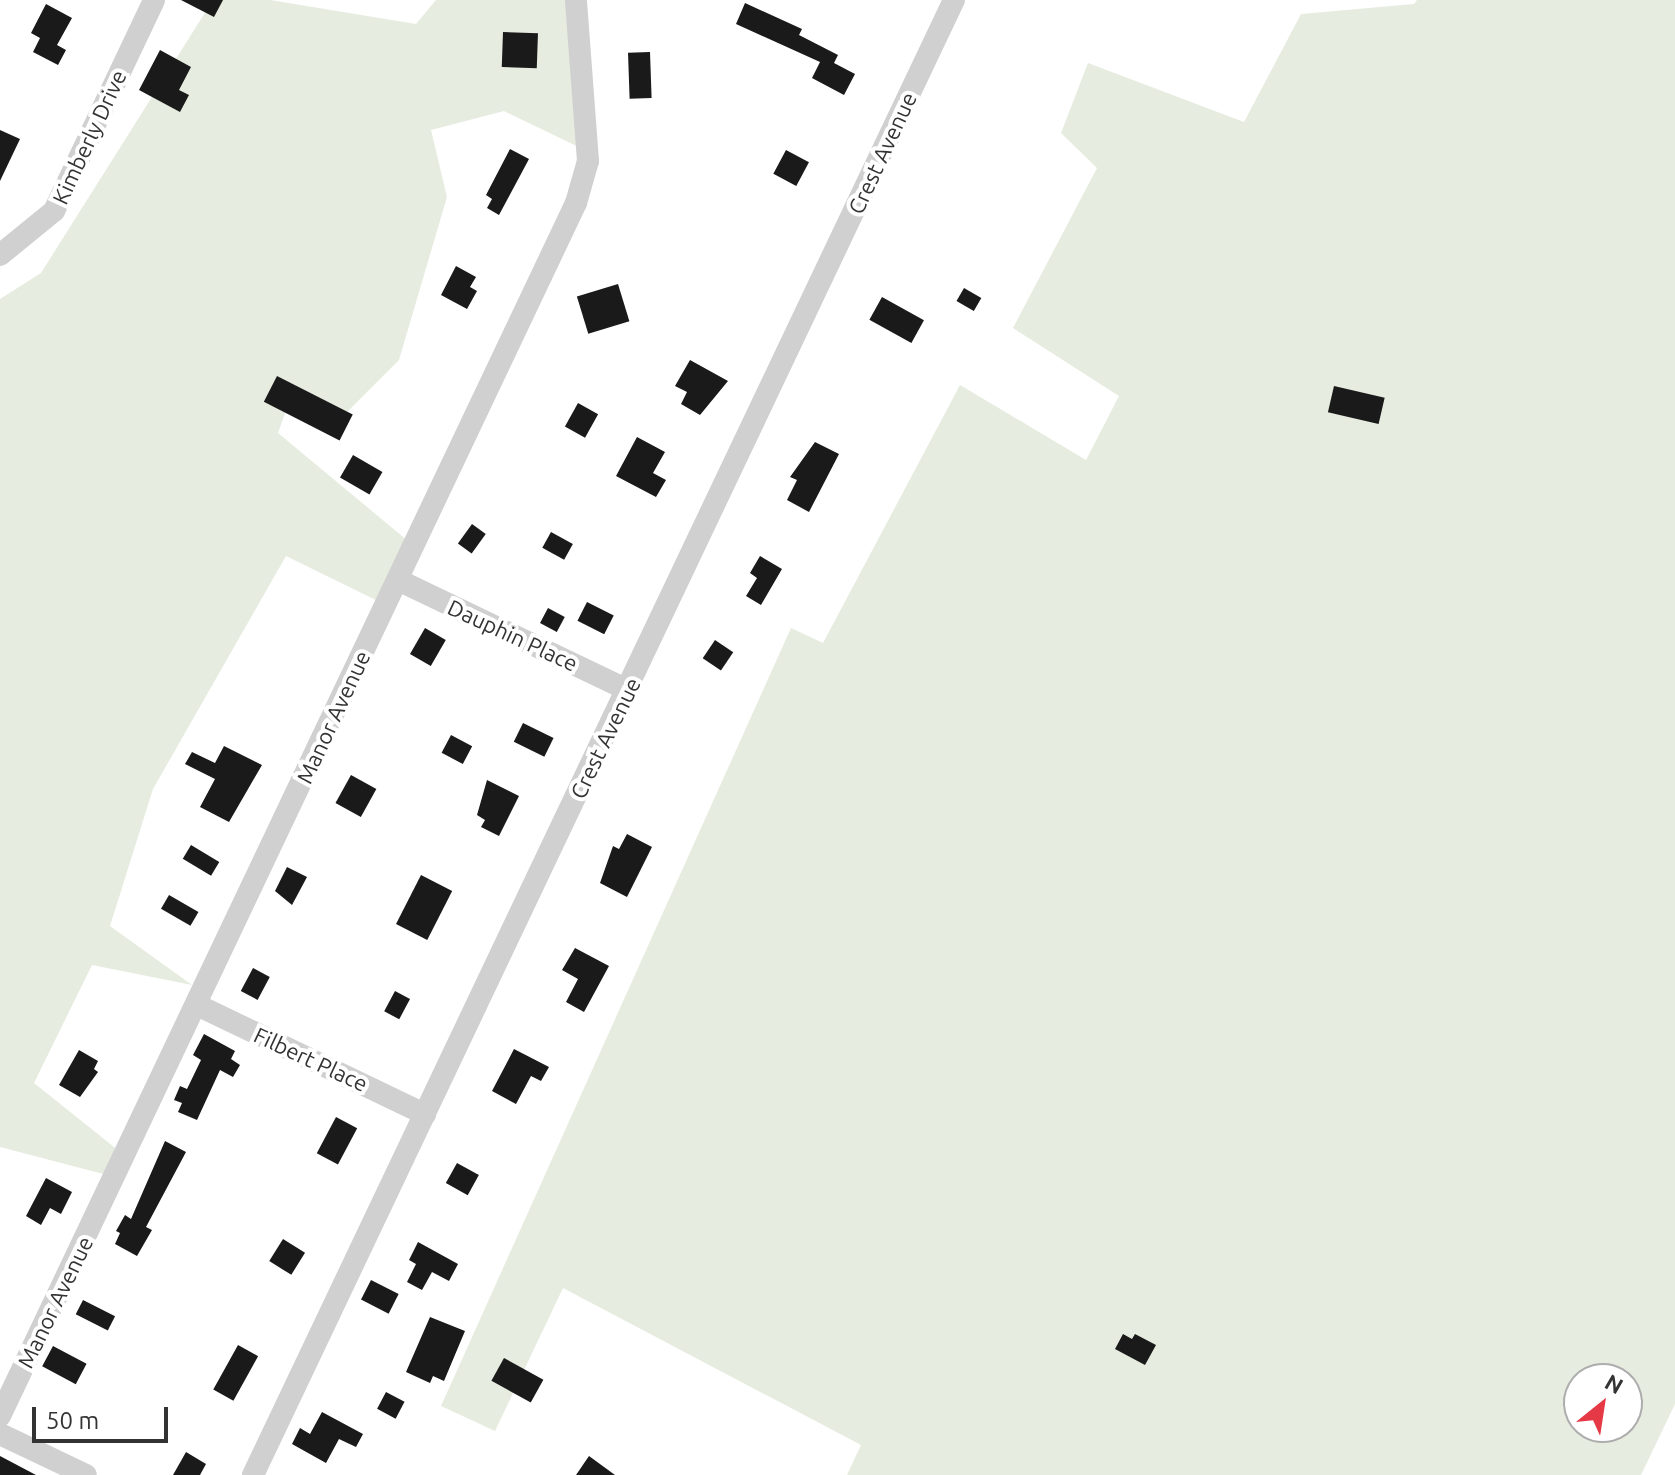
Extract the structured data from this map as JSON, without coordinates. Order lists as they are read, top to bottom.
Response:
{
  "streets": {
    "street": [
      "Kimberly Drive",
      "Crest Avenue",
      "Dauphin Place",
      "Manor Avenue",
      "Filbert Place"
    ]
  },
  "crossings": [
    ["Crest Avenue", "Dauphin Place"],
    ["Crest Avenue", "Filbert Place"],
    ["Dauphin Place", "Manor Avenue"],
    ["Manor Avenue", "Filbert Place"]
  ],
  "scale_bar": "50 m",
  "north": "top right"
}
